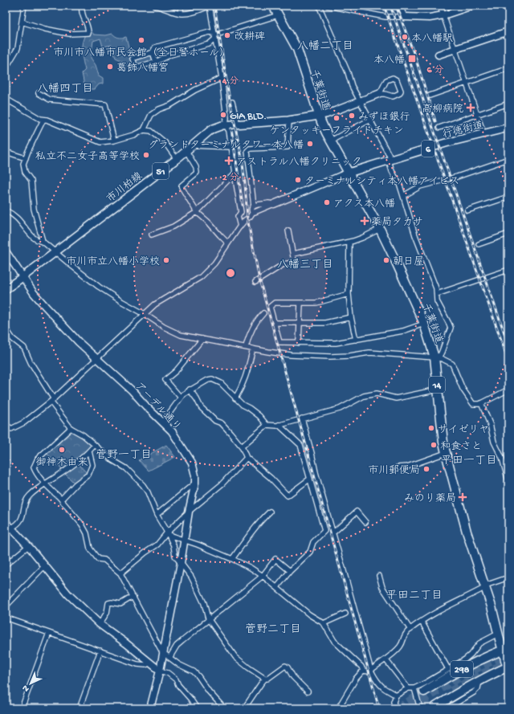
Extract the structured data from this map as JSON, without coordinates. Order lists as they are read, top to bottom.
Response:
{
  "streets": {
    "highway": ["千葉街道", "14", "298"],
    "main road": [
      "行徳街道",
      "6",
      "51",
      "市川柏線"
    ],
    "street": ["アーデル通り"]
  },
  "crossings": [
    ["千葉街道", "行徳街道"],
    ["千葉街道", "市川柏線"],
    ["千葉街道", "298"],
    ["市川柏線", "アーデル通り"]
  ],
  "districts": [
    "八幡二丁目",
    "八幡四丁目",
    "八幡三丁目",
    "菅野一丁目",
    "平田一丁目",
    "平田二丁目",
    "菅野二丁目"
  ],
  "places": {
    "other": [
      "改耕碑",
      "本八幡駅",
      "市川市八幡市民会館（全日警ホール）",
      "葛飾八幡宮",
      "GIA BLD.",
      "みずほ銀行",
      "ケンタッキーフライドチキン",
      "グランドターミナルタワー本八幡",
      "私立不二女子高等学校",
      "ターミナルシティ本八幡アイビス",
      "アクス本八幡",
      "市川市立八幡小学校",
      "朝日屋",
      "サイゼリヤ",
      "和食さと",
      "御神木由来",
      "市川郵便局"
    ],
    "transit": ["本八幡"],
    "health": [
      "高柳病院",
      "アストラル八幡クリニック",
      "薬局タカサ",
      "みのり薬局"
    ]
  },
  "north": "bottom left",
  "rings": ["6 分", "4 分", "2 分"]
}
